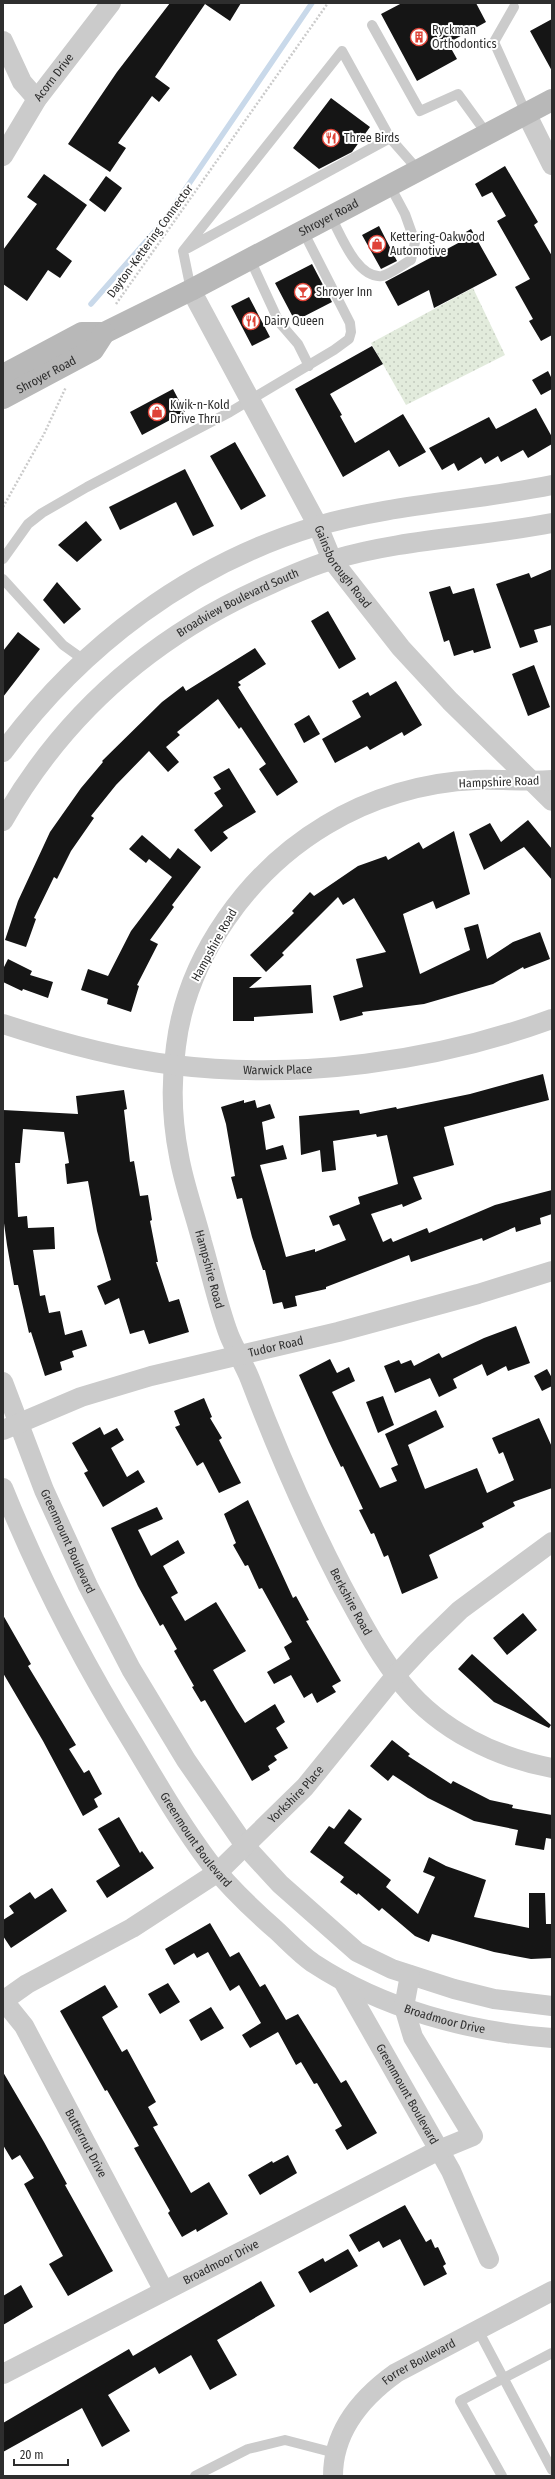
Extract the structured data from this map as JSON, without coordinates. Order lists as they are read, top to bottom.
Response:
{
  "streets": {
    "main road": ["Shroyer Road"],
    "street": [
      "Acorn Drive",
      "Gainsborough Road",
      "Broadview Boulevard South",
      "Hampshire Road",
      "Warwick Place",
      "Tudor Road",
      "Greenmount Boulevard",
      "Berkshire Road",
      "Yorkshire Place",
      "Broadmoor Drive",
      "Butternut Drive",
      "Forrer Boulevard"
    ],
    "path": ["Dayton-Kettering Connector"]
  },
  "crossings": [
    ["Shroyer Road", "Gainsborough Road"],
    ["Gainsborough Road", "Broadview Boulevard South"],
    ["Gainsborough Road", "Hampshire Road"],
    ["Hampshire Road", "Warwick Place"],
    ["Hampshire Road", "Tudor Road"],
    ["Hampshire Road", "Berkshire Road"],
    ["Tudor Road", "Greenmount Boulevard"],
    ["Tudor Road", "Berkshire Road"],
    ["Greenmount Boulevard", "Yorkshire Place"],
    ["Greenmount Boulevard", "Broadmoor Drive"],
    ["Berkshire Road", "Yorkshire Place"],
    ["Yorkshire Place", "Butternut Drive"],
    ["Broadmoor Drive", "Butternut Drive"]
  ],
  "places": {
    "building": ["Ryckman Orthodontics"],
    "restaurant": ["Three Birds", "Dairy Queen"],
    "shop": ["Kettering-Oakwood Automotive", "Kwik-n-Kold Drive Thru"],
    "bar": ["Shroyer Inn"]
  },
  "scale_bar": "20 m"
}
